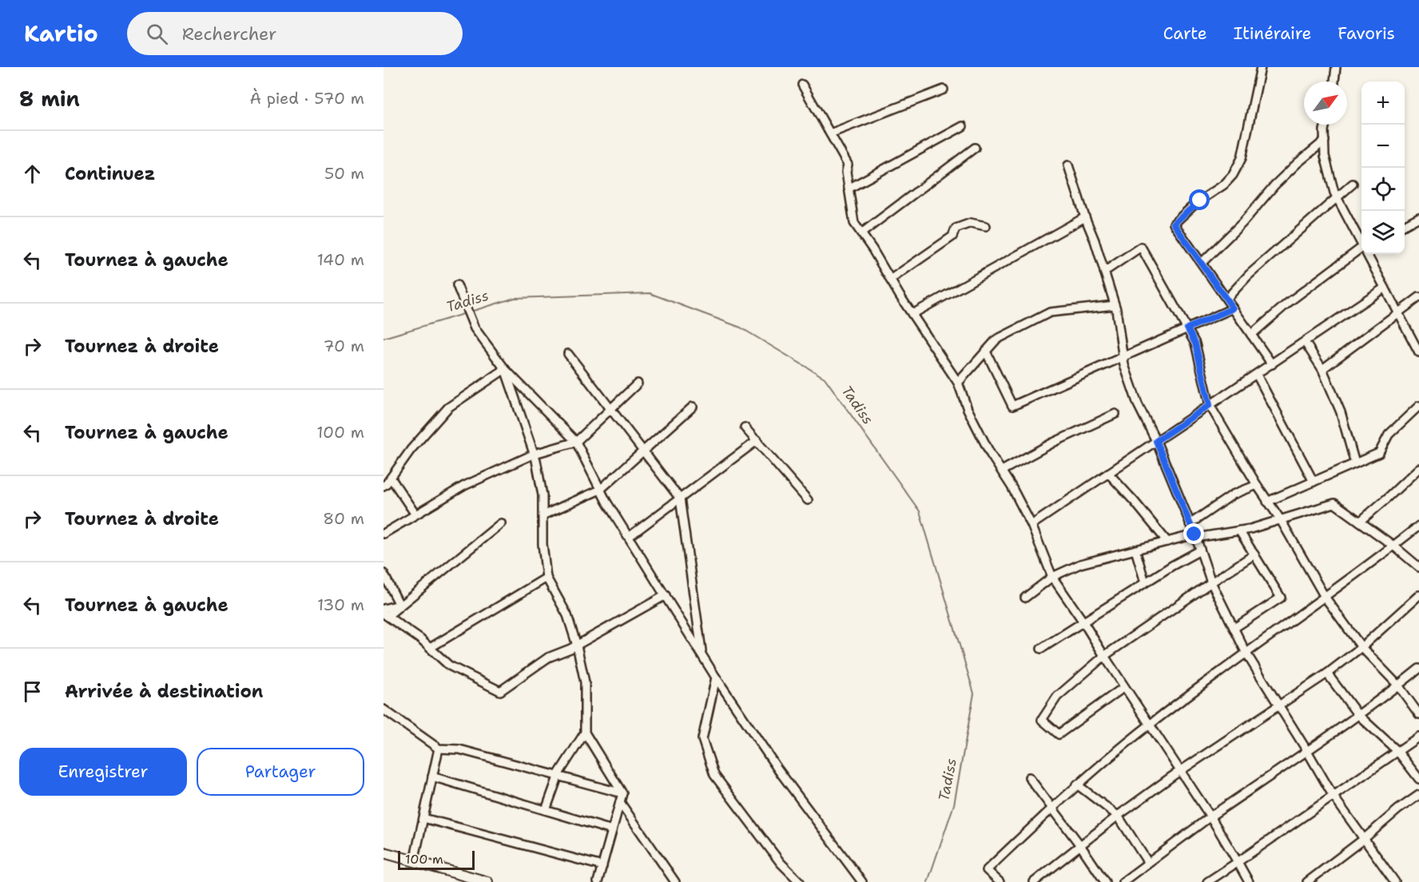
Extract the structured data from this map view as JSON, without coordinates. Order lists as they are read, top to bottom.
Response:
{
  "water": ["Tadiss"],
  "scale_bar": "100 m",
  "north": "top right",
  "page": {
    "header": "Kartio",
    "search": "Rechercher",
    "nav": ["Carte", "Itinéraire", "Favoris"],
    "heading": ["8 min", "À pied · 570 m"],
    "map_buttons": ["+", "−"],
    "list": [
      ["Continuez", "50 m"],
      ["Tournez à gauche", "140 m"],
      ["Tournez à droite", "70 m"],
      ["Tournez à gauche", "100 m"],
      ["Tournez à droite", "80 m"],
      ["Tournez à gauche", "130 m"],
      "Arrivée à destination"
    ],
    "buttons": ["Enregistrer", "Partager"],
    "scale": "100 m"
  }
}
